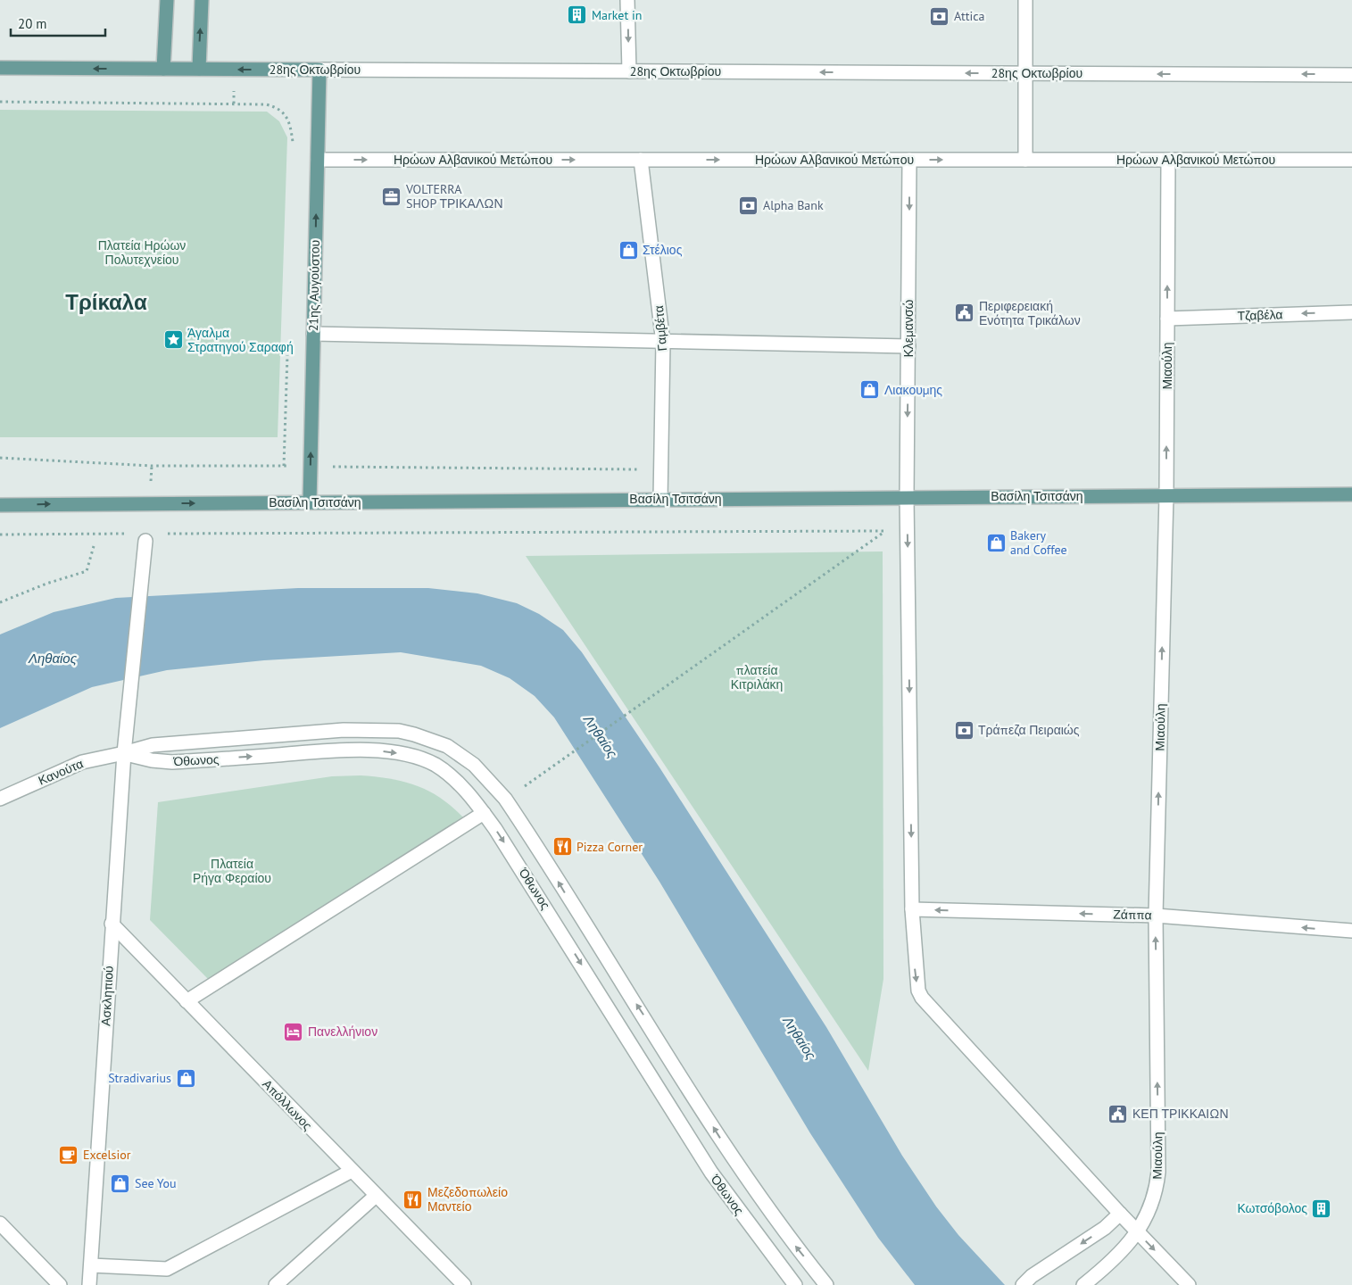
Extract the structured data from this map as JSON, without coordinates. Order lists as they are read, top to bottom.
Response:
{
  "streets": {
    "main road": ["28ης Οκτωβρίου", "21ης Αυγούστου", "Βασίλη Τσιτσάνη"],
    "street": [
      "Ηρώων Αλβανικού Μετώπου",
      "Τζαβέλα",
      "Γαμβέτα",
      "Κλεμανσώ",
      "Μιαούλη",
      "Όθωνος",
      "Κανούτα",
      "Ζάππα",
      "Ασκληπιού",
      "Απόλλωνος"
    ]
  },
  "crossings": [
    ["28ης Οκτωβρίου", "21ης Αυγούστου"],
    ["Ηρώων Αλβανικού Μετώπου", "21ης Αυγούστου"],
    ["Ηρώων Αλβανικού Μετώπου", "Γαμβέτα"],
    ["Ηρώων Αλβανικού Μετώπου", "Κλεμανσώ"],
    ["Ηρώων Αλβανικού Μετώπου", "Μιαούλη"],
    ["21ης Αυγούστου", "Βασίλη Τσιτσάνη"],
    ["Τζαβέλα", "Μιαούλη"],
    ["Γαμβέτα", "Βασίλη Τσιτσάνη"],
    ["Κλεμανσώ", "Μιαούλη"],
    ["Κλεμανσώ", "Βασίλη Τσιτσάνη"],
    ["Κλεμανσώ", "Ζάππα"],
    ["Μιαούλη", "Βασίλη Τσιτσάνη"],
    ["Μιαούλη", "Ζάππα"],
    ["Όθωνος", "Κανούτα"],
    ["Όθωνος", "Ασκληπιού"],
    ["Κανούτα", "Ασκληπιού"],
    ["Ασκληπιού", "Απόλλωνος"]
  ],
  "one_way": [
    "28ης Οκτωβρίου",
    "Ηρώων Αλβανικού Μετώπου",
    "21ης Αυγούστου",
    "Τζαβέλα",
    "Κλεμανσώ",
    "Μιαούλη",
    "Όθωνος",
    "Κανούτα",
    "Ζάππα"
  ],
  "districts": ["Τρίκαλα"],
  "water": ["Ληθαίος"],
  "parks": ["Πλατεία Ηρώων Πολυτεχνείου", "πλατεία Κιτριλάκη", "Πλατεία Ρήγα Φεραίου"],
  "places": {
    "building": ["Market in", "Κωτσόβολος"],
    "bank": ["Attica", "Alpha Bank", "Τράπεζα Πειραιώς"],
    "office": ["VOLTERRA SHOP ΤΡΙΚΑΛΩΝ"],
    "shop": [
      "Στέλιος",
      "Λιακουμης",
      "Bakery and Coffee",
      "Stradivarius",
      "See You"
    ],
    "public building": ["Περιφερειακή Ενότητα Τρικάλων", "ΚΕΠ ΤΡΙΚΚΑΙΩΝ"],
    "place": ["Άγαλμα Στρατηγού Σαραφή"],
    "restaurant": ["Pizza Corner", "Μεζεδοπωλείο Μαντείο"],
    "hotel": ["Πανελλήνιον"],
    "cafe": ["Excelsior"]
  },
  "scale_bar": "20 m"
}
